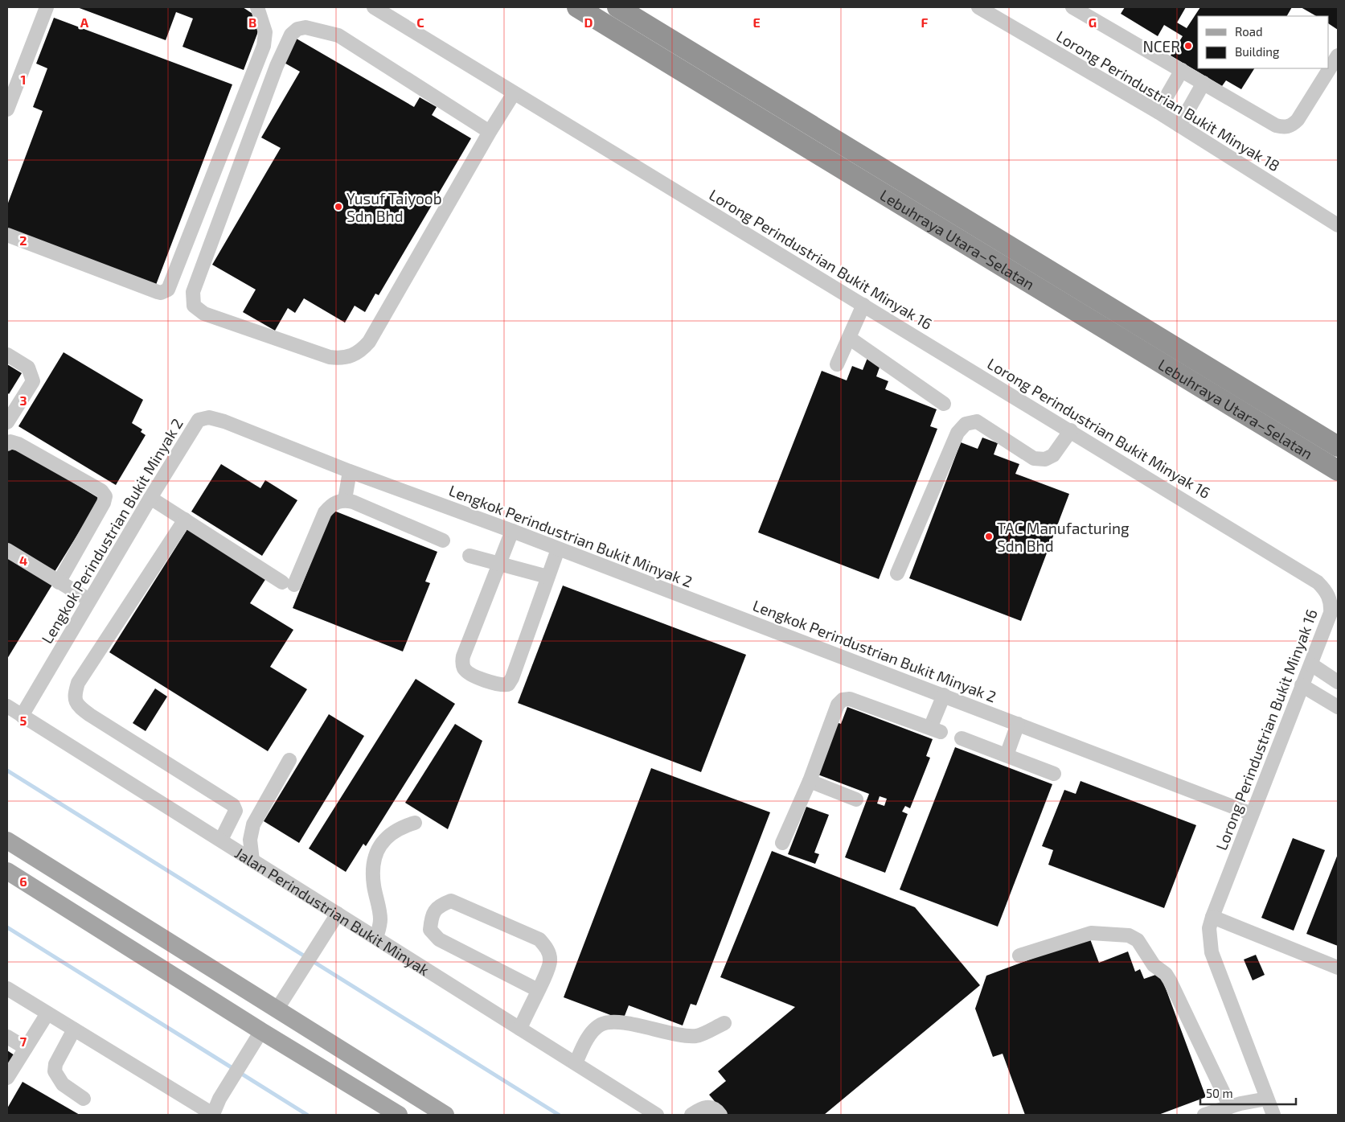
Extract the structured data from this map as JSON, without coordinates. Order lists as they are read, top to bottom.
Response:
{
  "streets": {
    "highway": ["Lebuhraya Utara–Selatan"],
    "street": [
      "Lorong Perindustrian Bukit Minyak 18",
      "Lorong Perindustrian Bukit Minyak 16",
      "Lengkok Perindustrian Bukit Minyak 2",
      "Jalan Perindustrian Bukit Minyak"
    ]
  },
  "crossings": [
    ["Lorong Perindustrian Bukit Minyak 16", "Lengkok Perindustrian Bukit Minyak 2"],
    ["Lengkok Perindustrian Bukit Minyak 2", "Jalan Perindustrian Bukit Minyak"]
  ],
  "places": ["NCER", "Yusuf Taiyoob Sdn Bhd", "TAC Manufacturing Sdn Bhd"],
  "legend": ["Road", "Building"],
  "scale_bar": "50 m",
  "grid": {
    "columns": [
      "A",
      "B",
      "C",
      "D",
      "E",
      "F",
      "G"
    ],
    "rows": [
      "1",
      "2",
      "3",
      "4",
      "5",
      "6",
      "7"
    ]
  }
}
